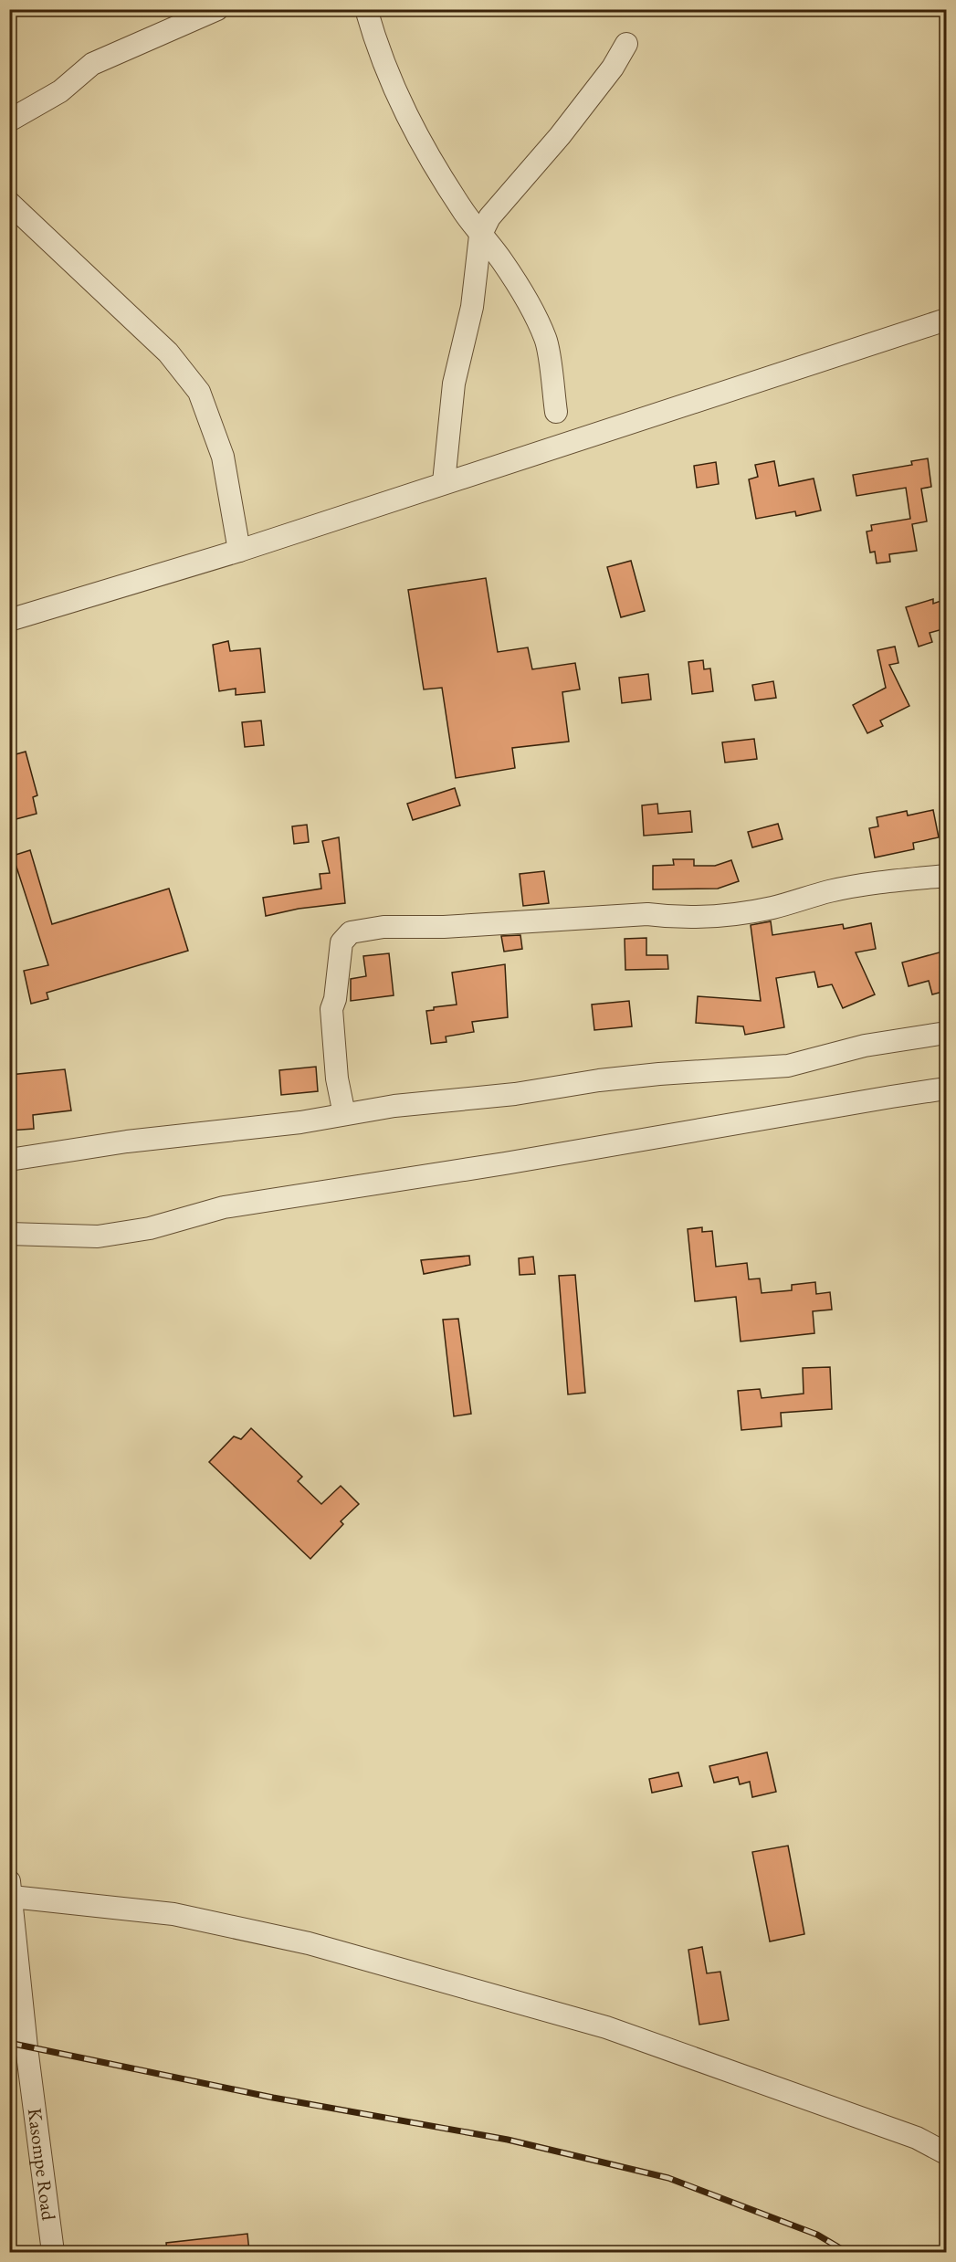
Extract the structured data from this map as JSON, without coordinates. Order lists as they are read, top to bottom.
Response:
{
  "streets": {
    "street": ["Kasompe Road"]
  }
}
